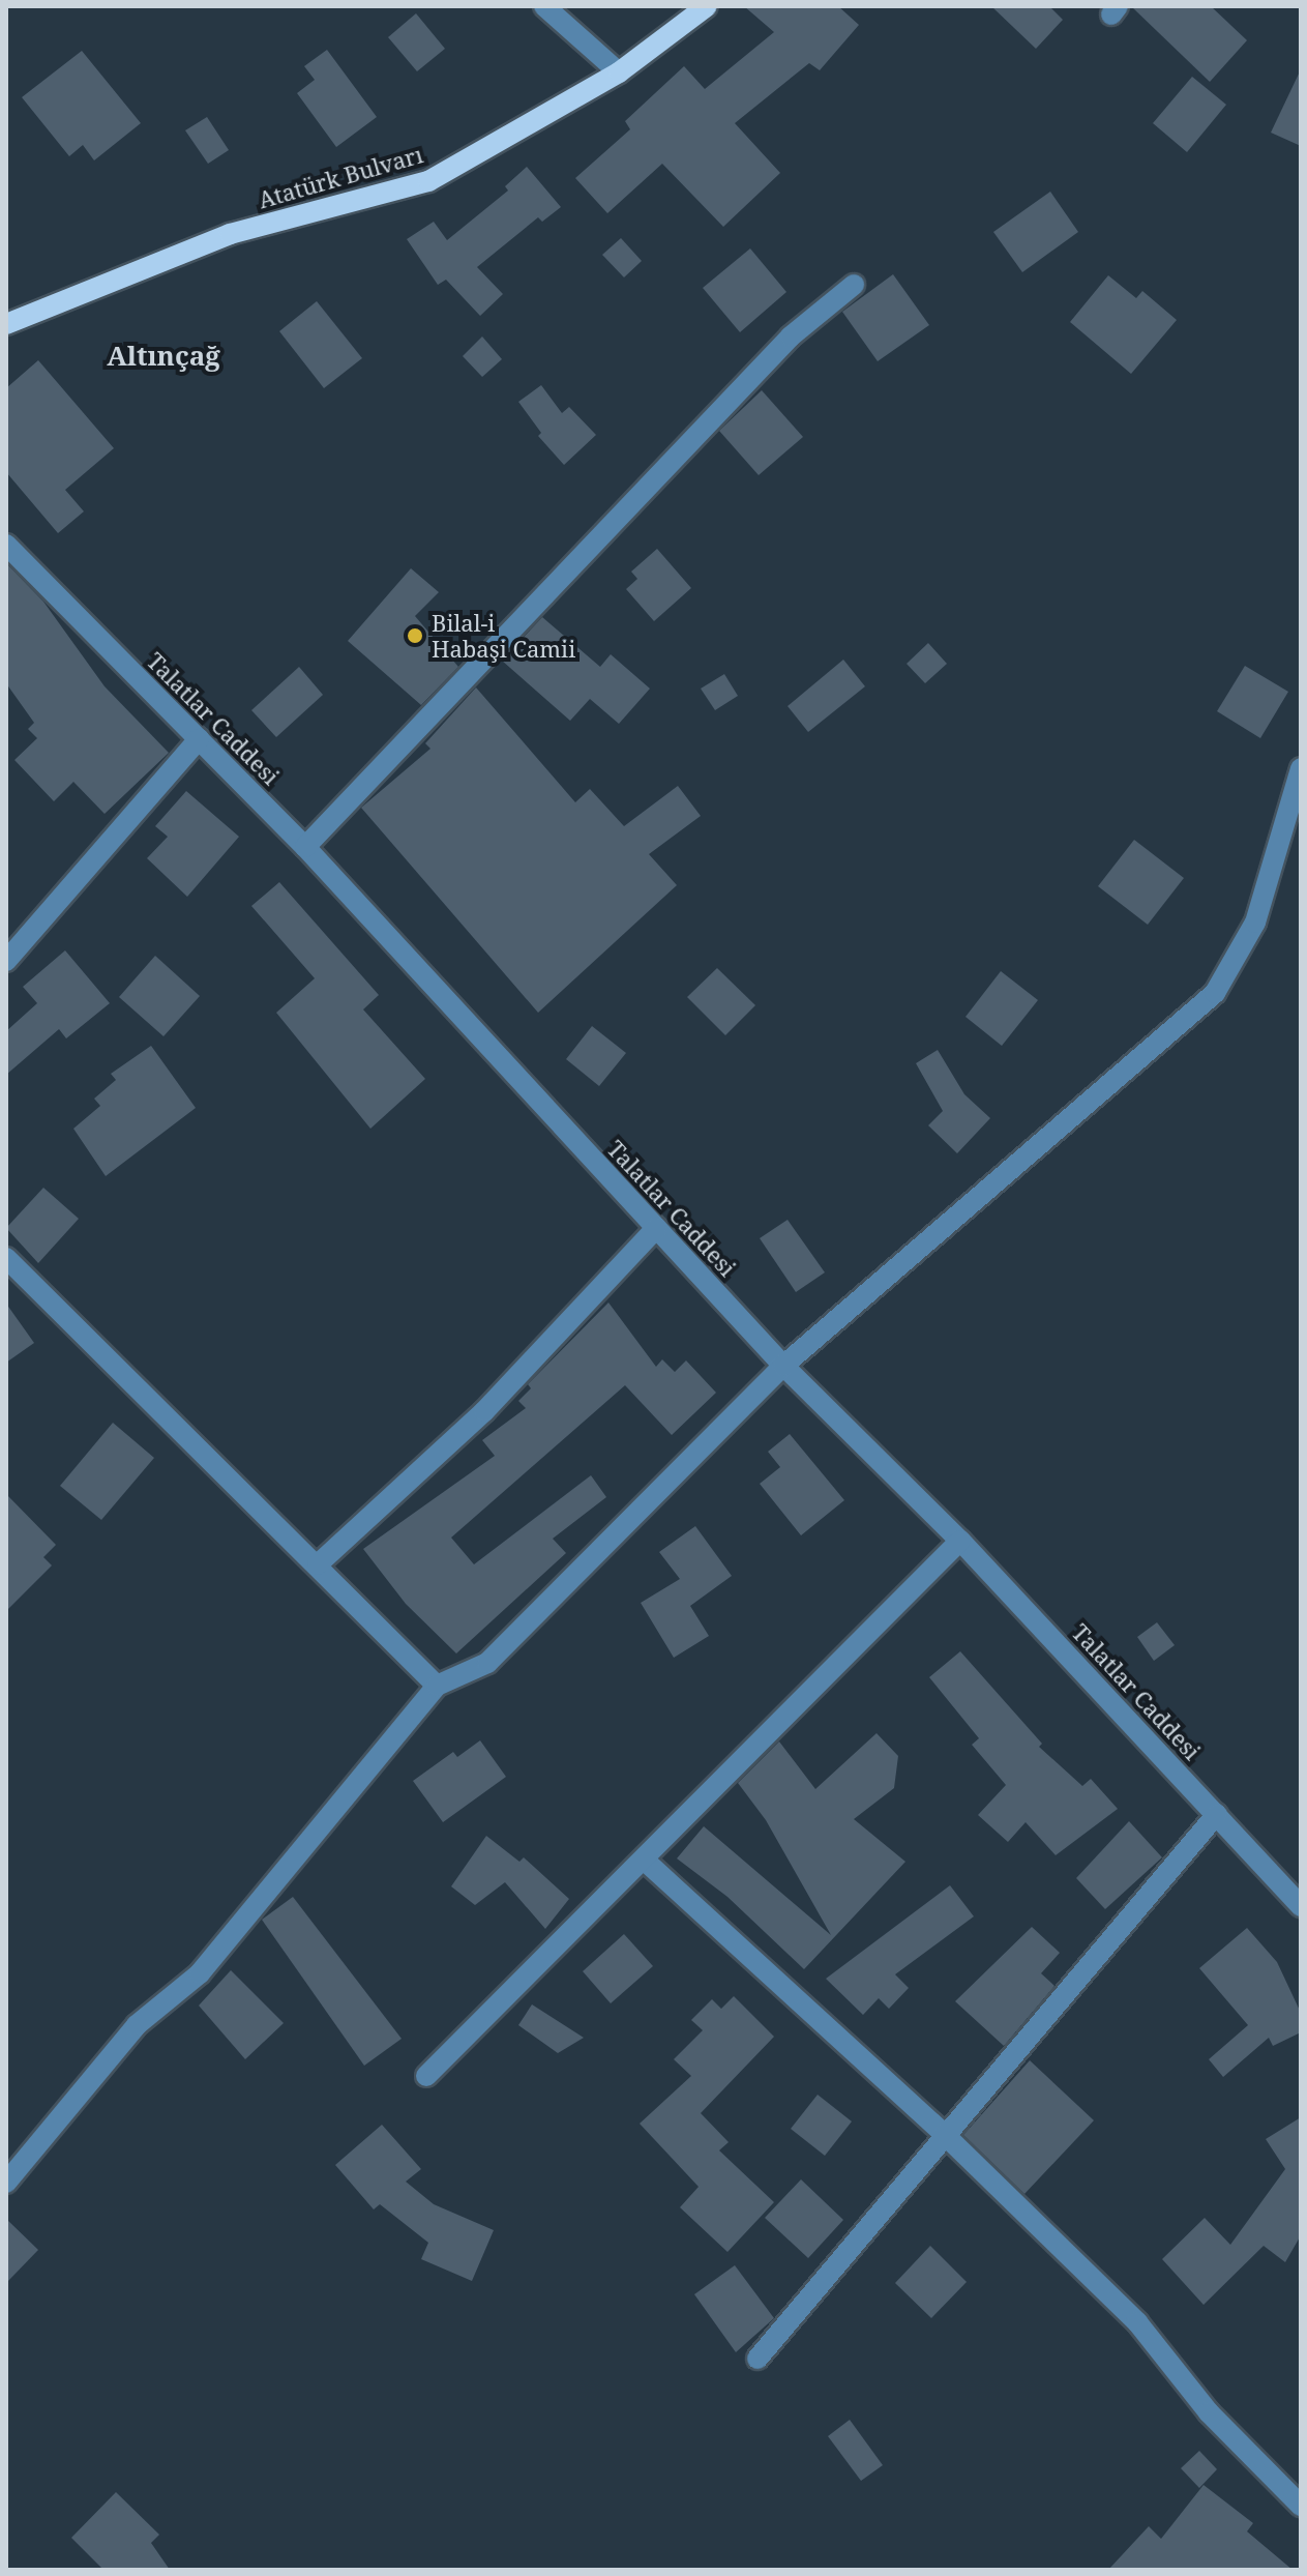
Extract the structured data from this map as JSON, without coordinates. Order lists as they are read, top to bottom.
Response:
{
  "streets": {
    "main road": ["Atatürk Bulvarı"],
    "street": ["Talatlar Caddesi"]
  },
  "districts": ["Altınçağ"],
  "places": ["Bilal-i Habaşi Camii"]
}
